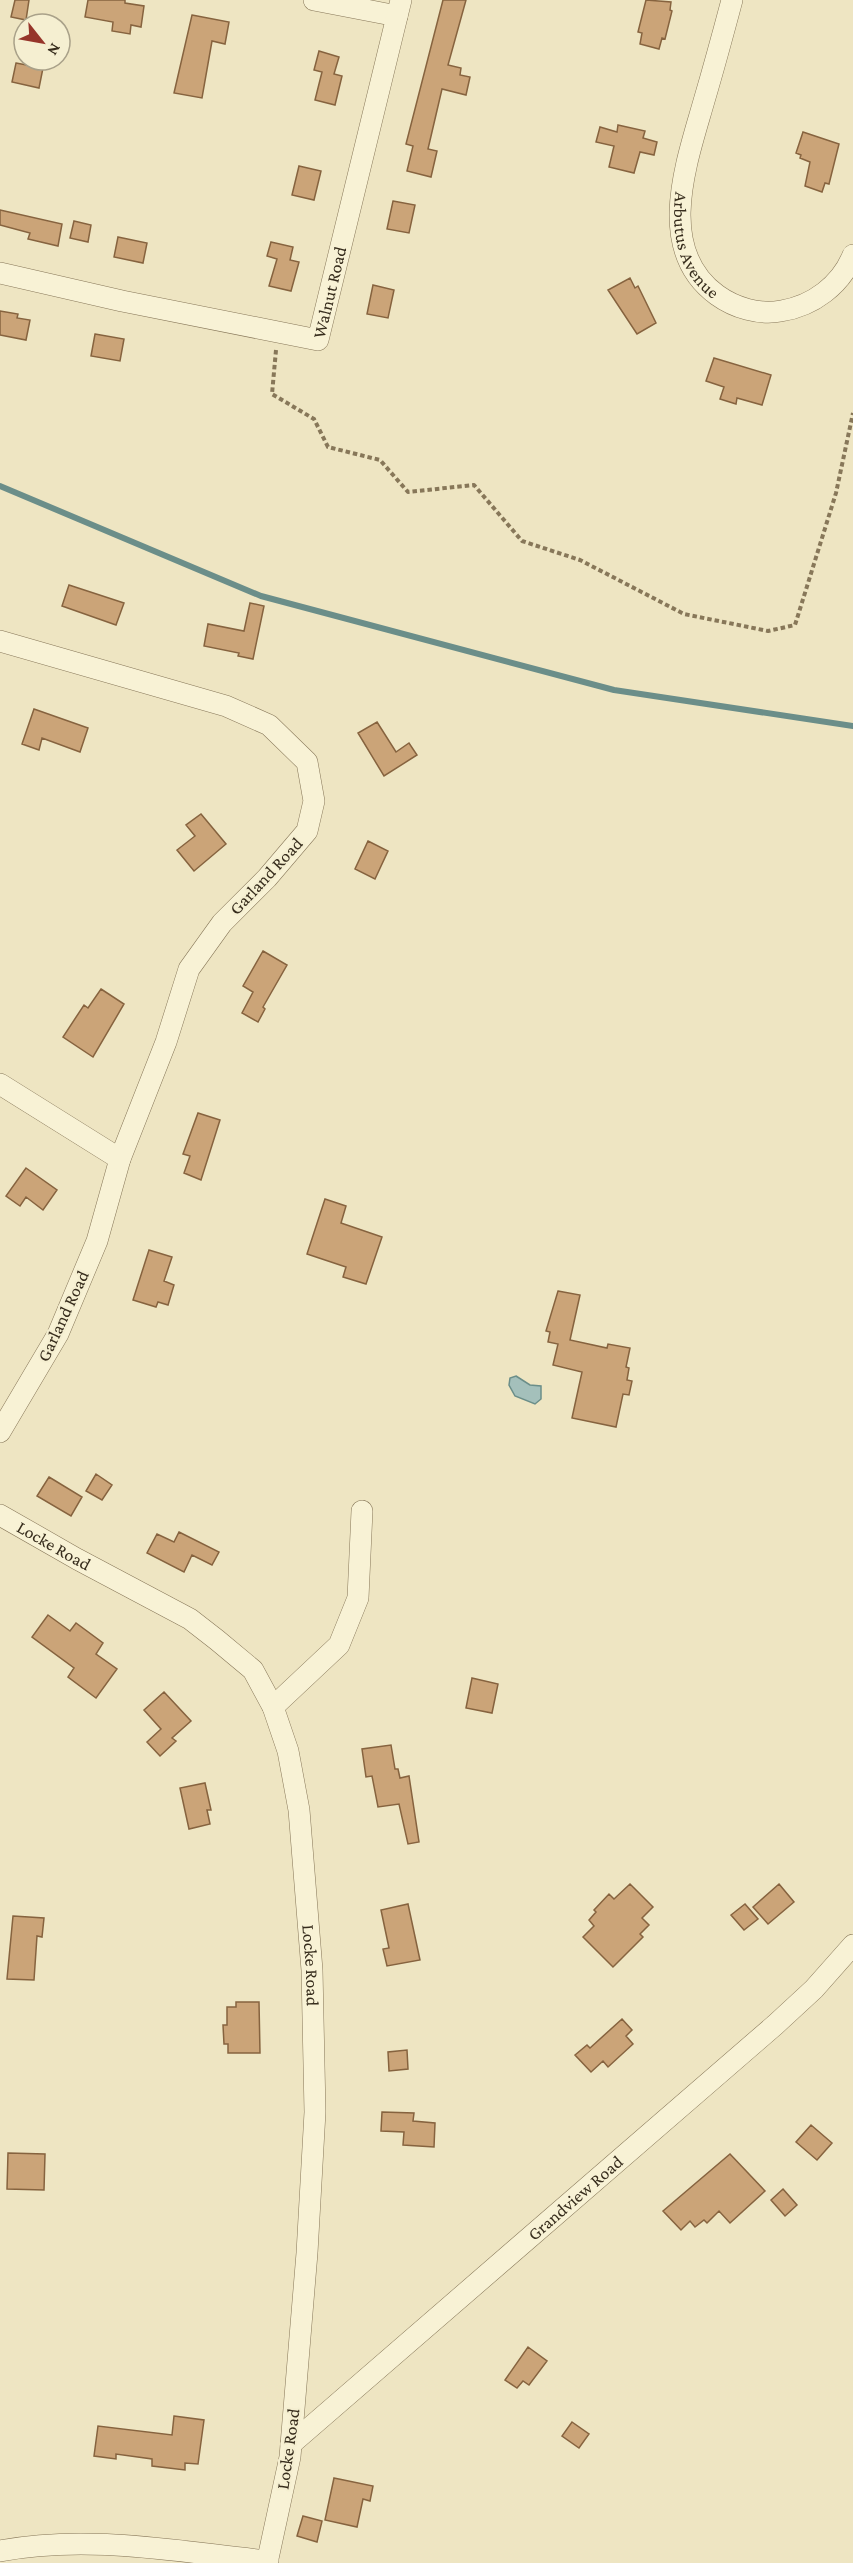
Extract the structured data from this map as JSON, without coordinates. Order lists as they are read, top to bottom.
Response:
{
  "streets": {
    "street": [
      "Arbutus Avenue",
      "Walnut Road",
      "Garland Road",
      "Locke Road",
      "Grandview Road"
    ]
  },
  "crossings": [
    ["Locke Road", "Grandview Road"]
  ],
  "north": "bottom right"
}
